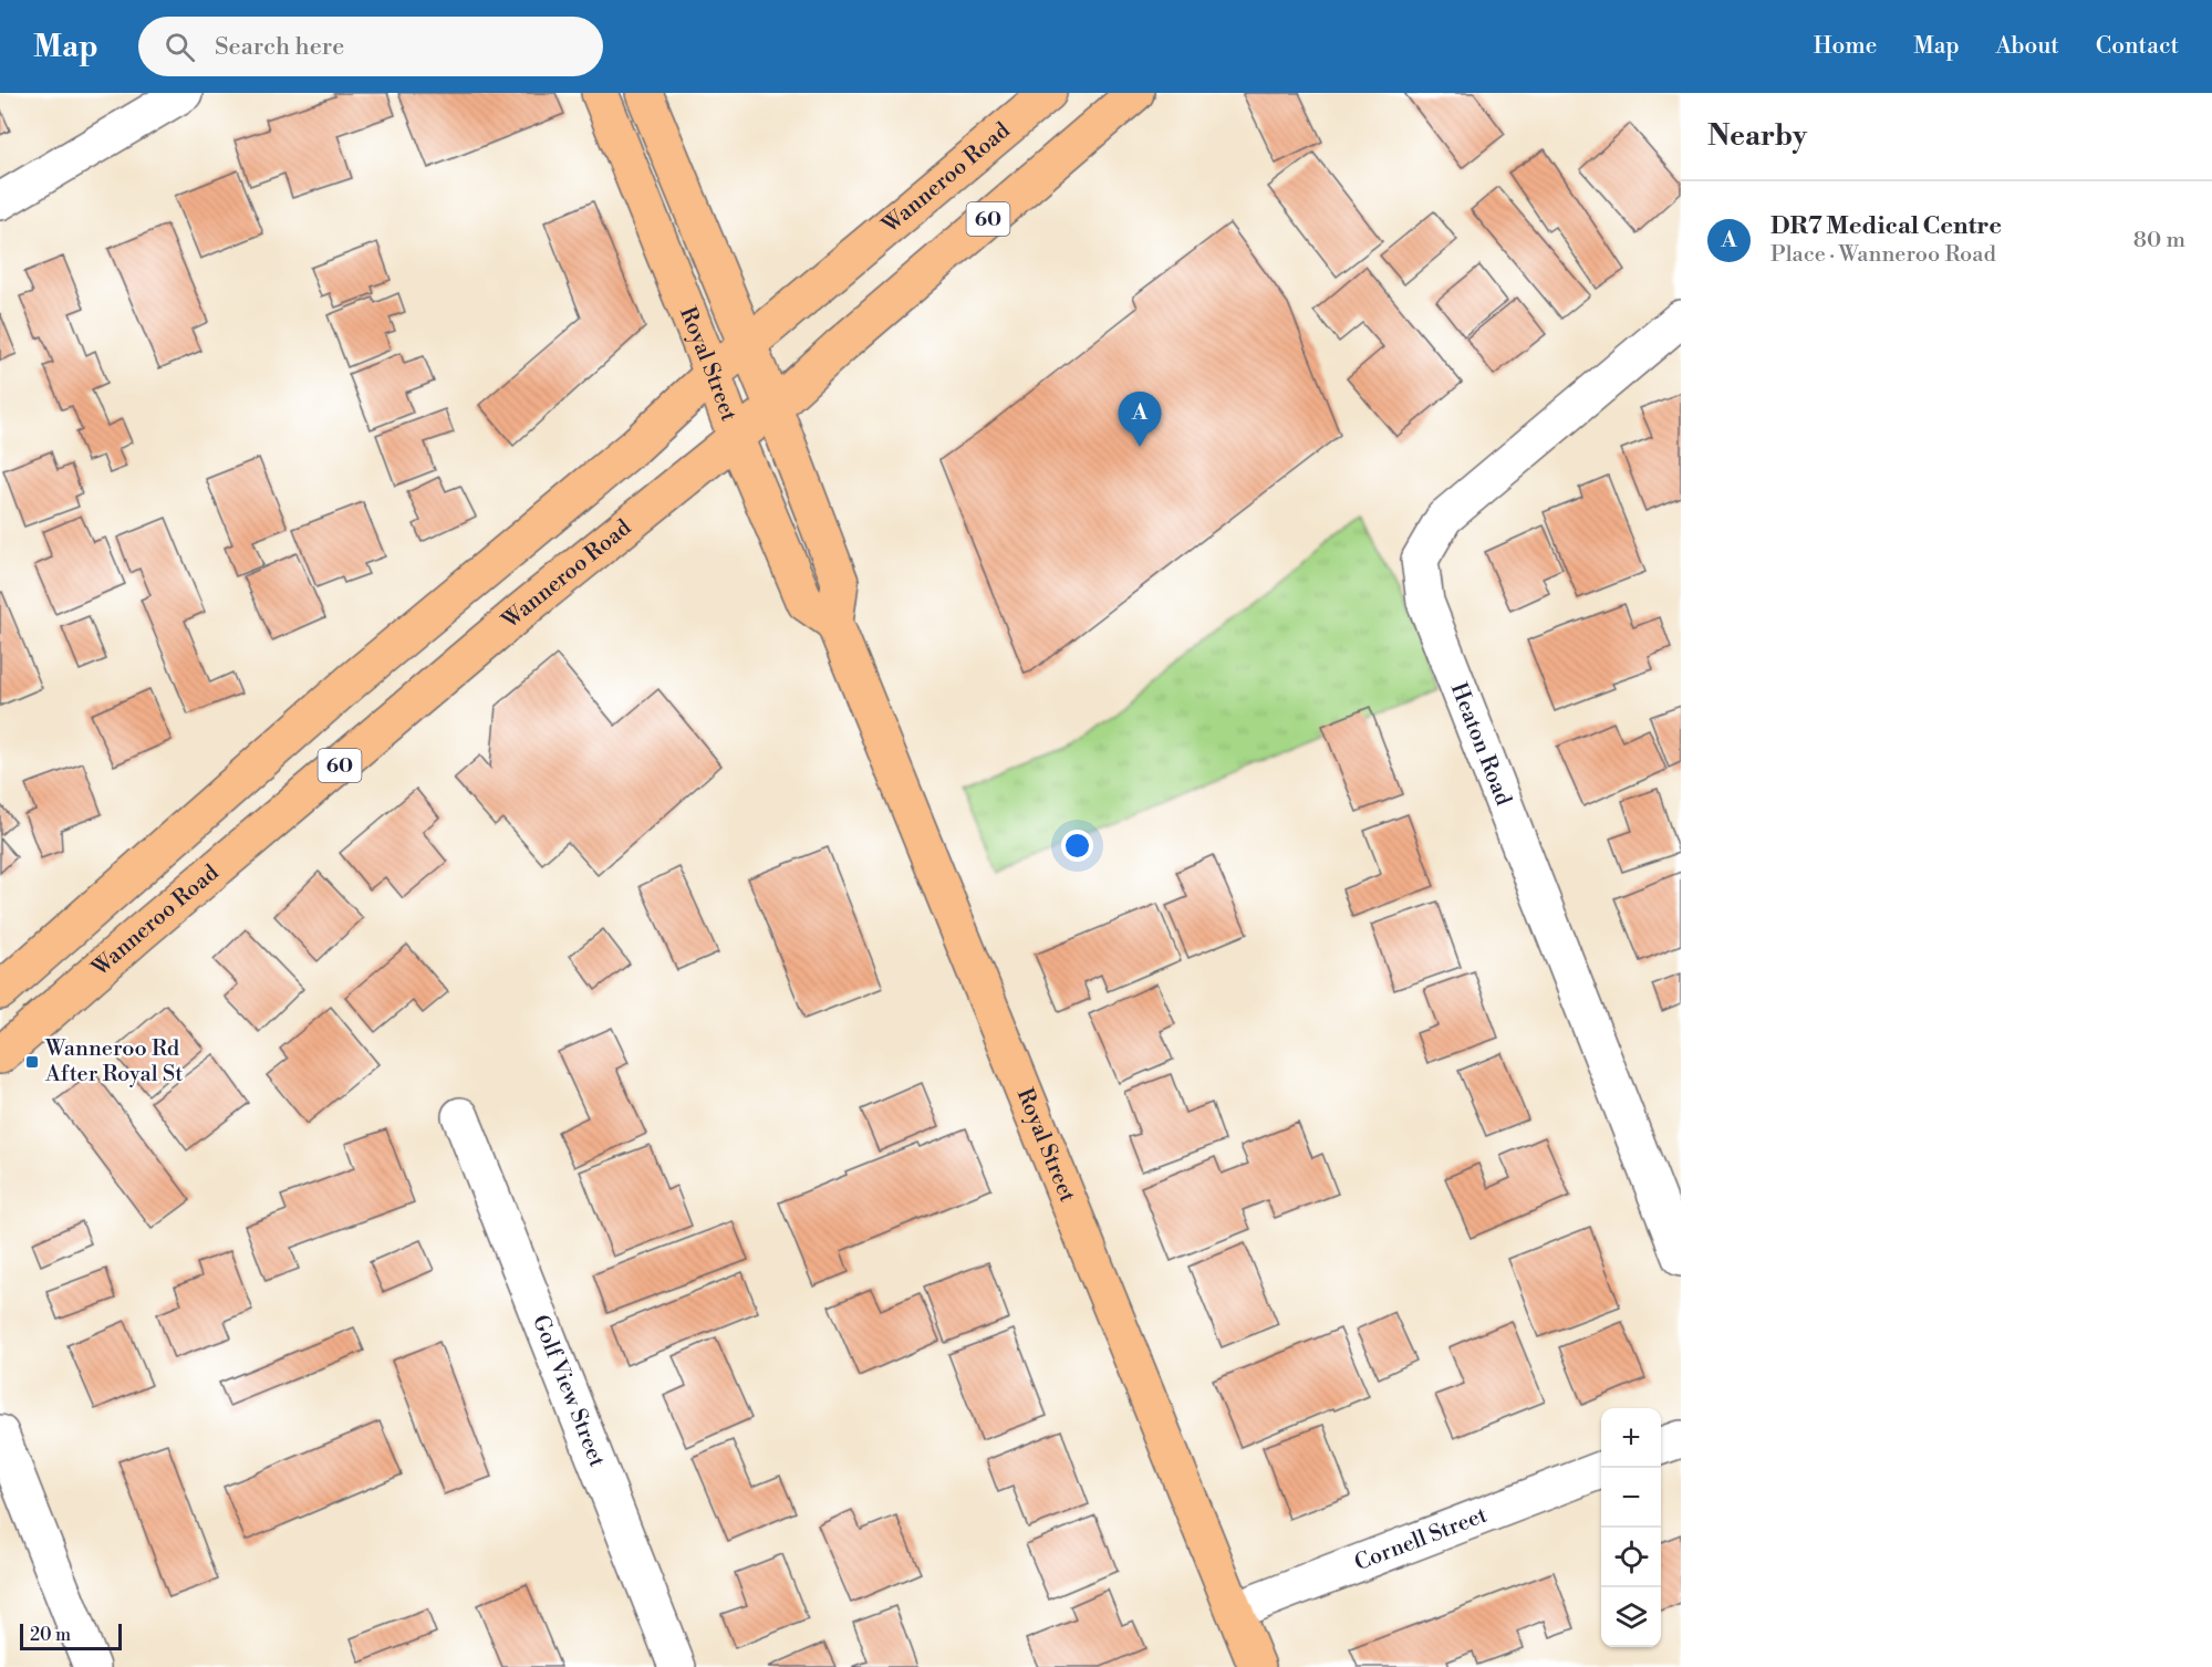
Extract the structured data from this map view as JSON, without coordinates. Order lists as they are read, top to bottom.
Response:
{
  "streets": {
    "main road": ["Wanneroo Road", "60", "Royal Street"],
    "street": ["Heaton Road", "Golf View Street", "Cornell Street"]
  },
  "crossings": [
    ["Wanneroo Road", "Royal Street"],
    ["Royal Street", "Cornell Street"]
  ],
  "places": {
    "transit": ["Wanneroo Rd After Royal St"]
  },
  "scale_bar": "20 m",
  "page": {
    "header": "Map",
    "search": "Search here",
    "nav": [
      "Home",
      "Map",
      "About",
      "Contact"
    ],
    "heading": "Nearby",
    "list": [
      {
        "mark": "A",
        "name": "DR7 Medical Centre",
        "note": "Place · Wanneroo Road",
        "value": "80 m"
      }
    ],
    "pins": "A",
    "map_buttons": ["+", "−"],
    "scale": "20 m"
  }
}
